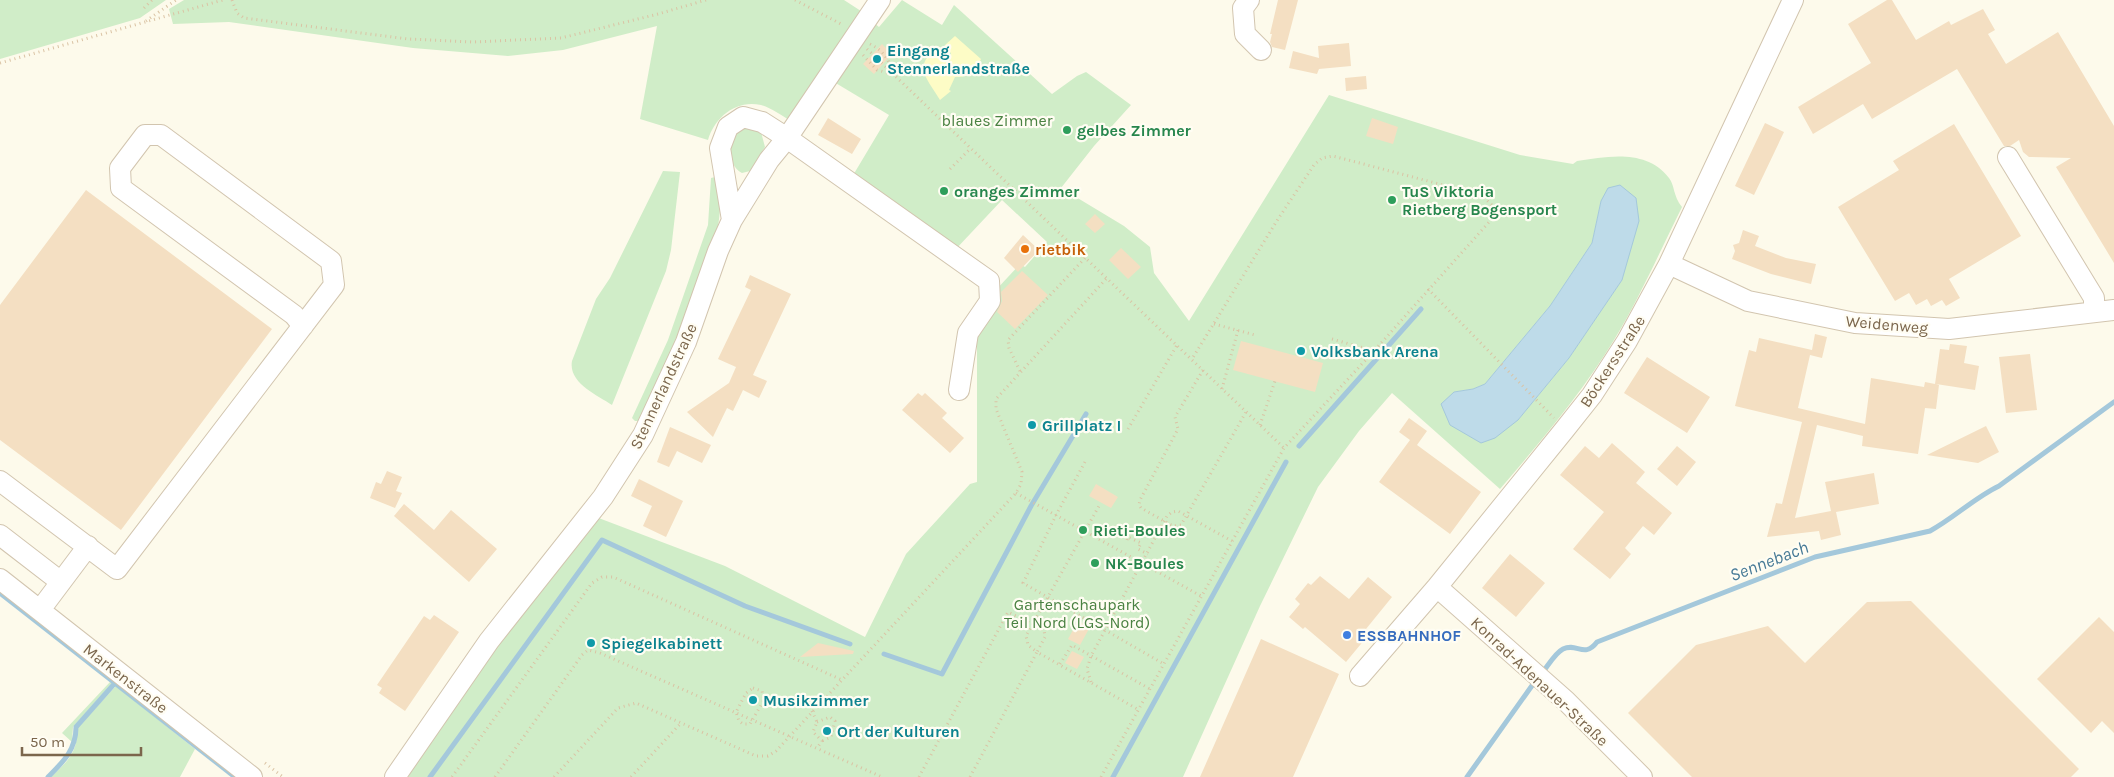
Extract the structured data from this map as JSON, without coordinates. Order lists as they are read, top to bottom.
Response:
{
  "streets": {
    "street": [
      "Weidenweg",
      "Böckersstraße",
      "Stennerlandstraße",
      "Markenstraße",
      "Konrad-Adenauer-Straße"
    ]
  },
  "crossings": [
    ["Weidenweg", "Böckersstraße"],
    ["Böckersstraße", "Konrad-Adenauer-Straße"]
  ],
  "water": ["Sennebach"],
  "parks": ["blaues Zimmer", "Gartenschaupark Teil Nord (LGS-Nord)"],
  "places": [
    "Eingang Stennerlandstraße",
    "gelbes Zimmer",
    "oranges Zimmer",
    "TuS Viktoria Rietberg Bogensport",
    "rietbik",
    "Volksbank Arena",
    "Grillplatz I",
    "Rieti-Boules",
    "NK-Boules",
    "ESSBAHNHOF",
    "Spiegelkabinett",
    "Musikzimmer",
    "Ort der Kulturen"
  ],
  "scale_bar": "50 m"
}
